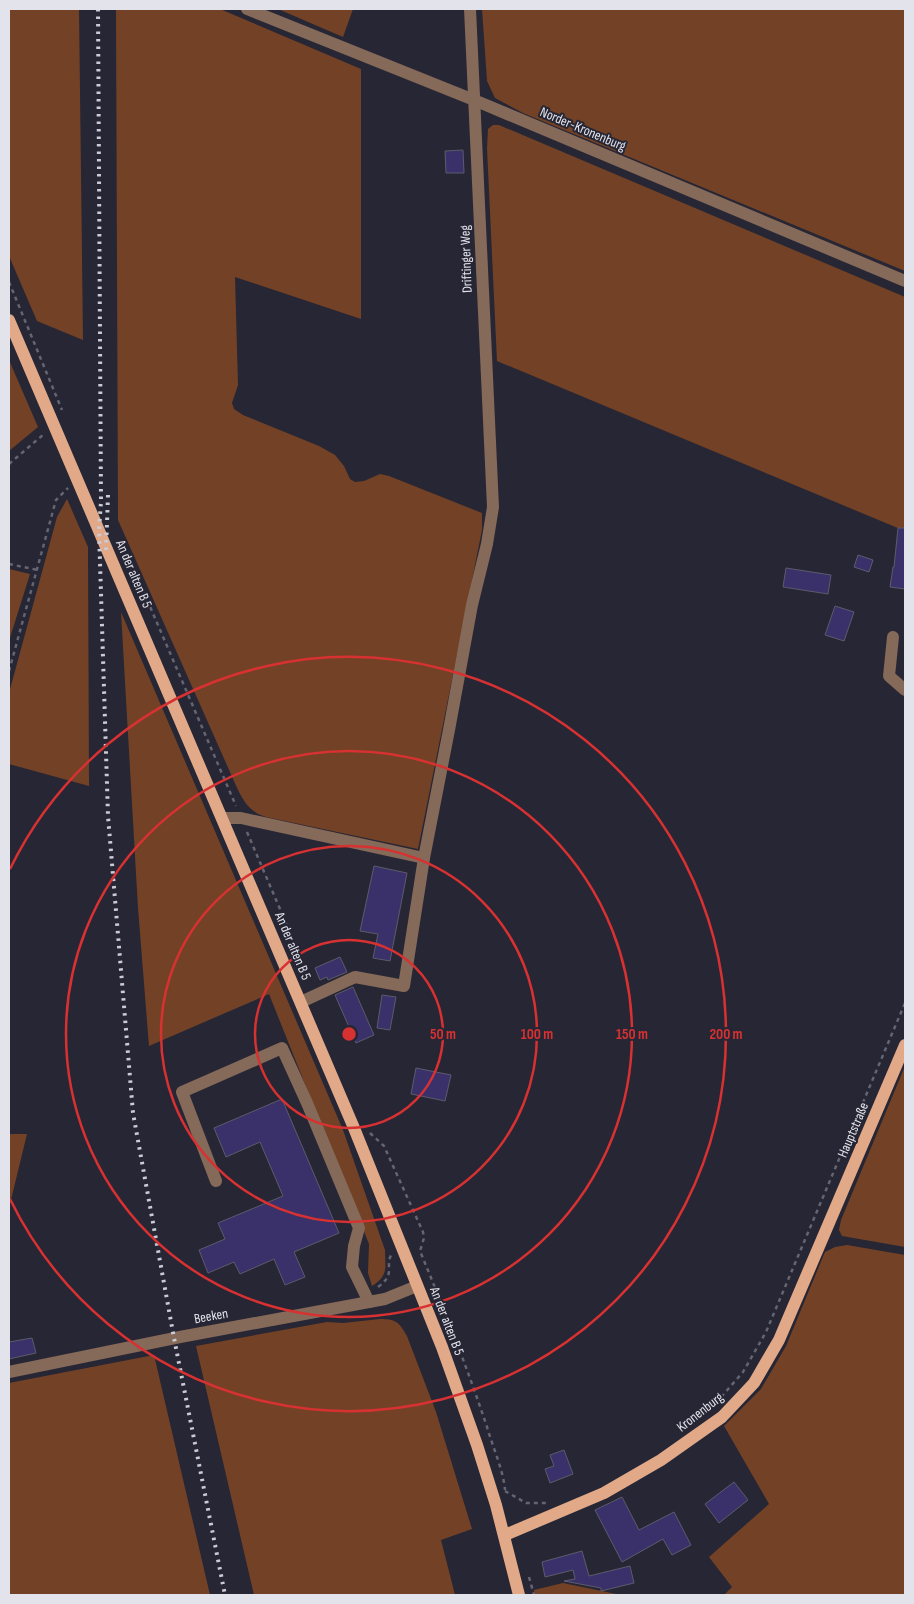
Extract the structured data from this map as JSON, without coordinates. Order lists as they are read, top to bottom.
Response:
{
  "streets": {
    "main road": ["An der alten B 5", "Hauptstraße", "Kronenburg"],
    "street": ["Norder-Kronenburg", "Driftinger Weg", "Beeken"]
  },
  "crossings": [
    ["Norder-Kronenburg", "Driftinger Weg"],
    ["Driftinger Weg", "An der alten B 5"],
    ["An der alten B 5", "Beeken"],
    ["An der alten B 5", "Kronenburg"],
    ["Hauptstraße", "Kronenburg"]
  ],
  "rings": [
    "50 m",
    "100 m",
    "150 m",
    "200 m"
  ]
}
